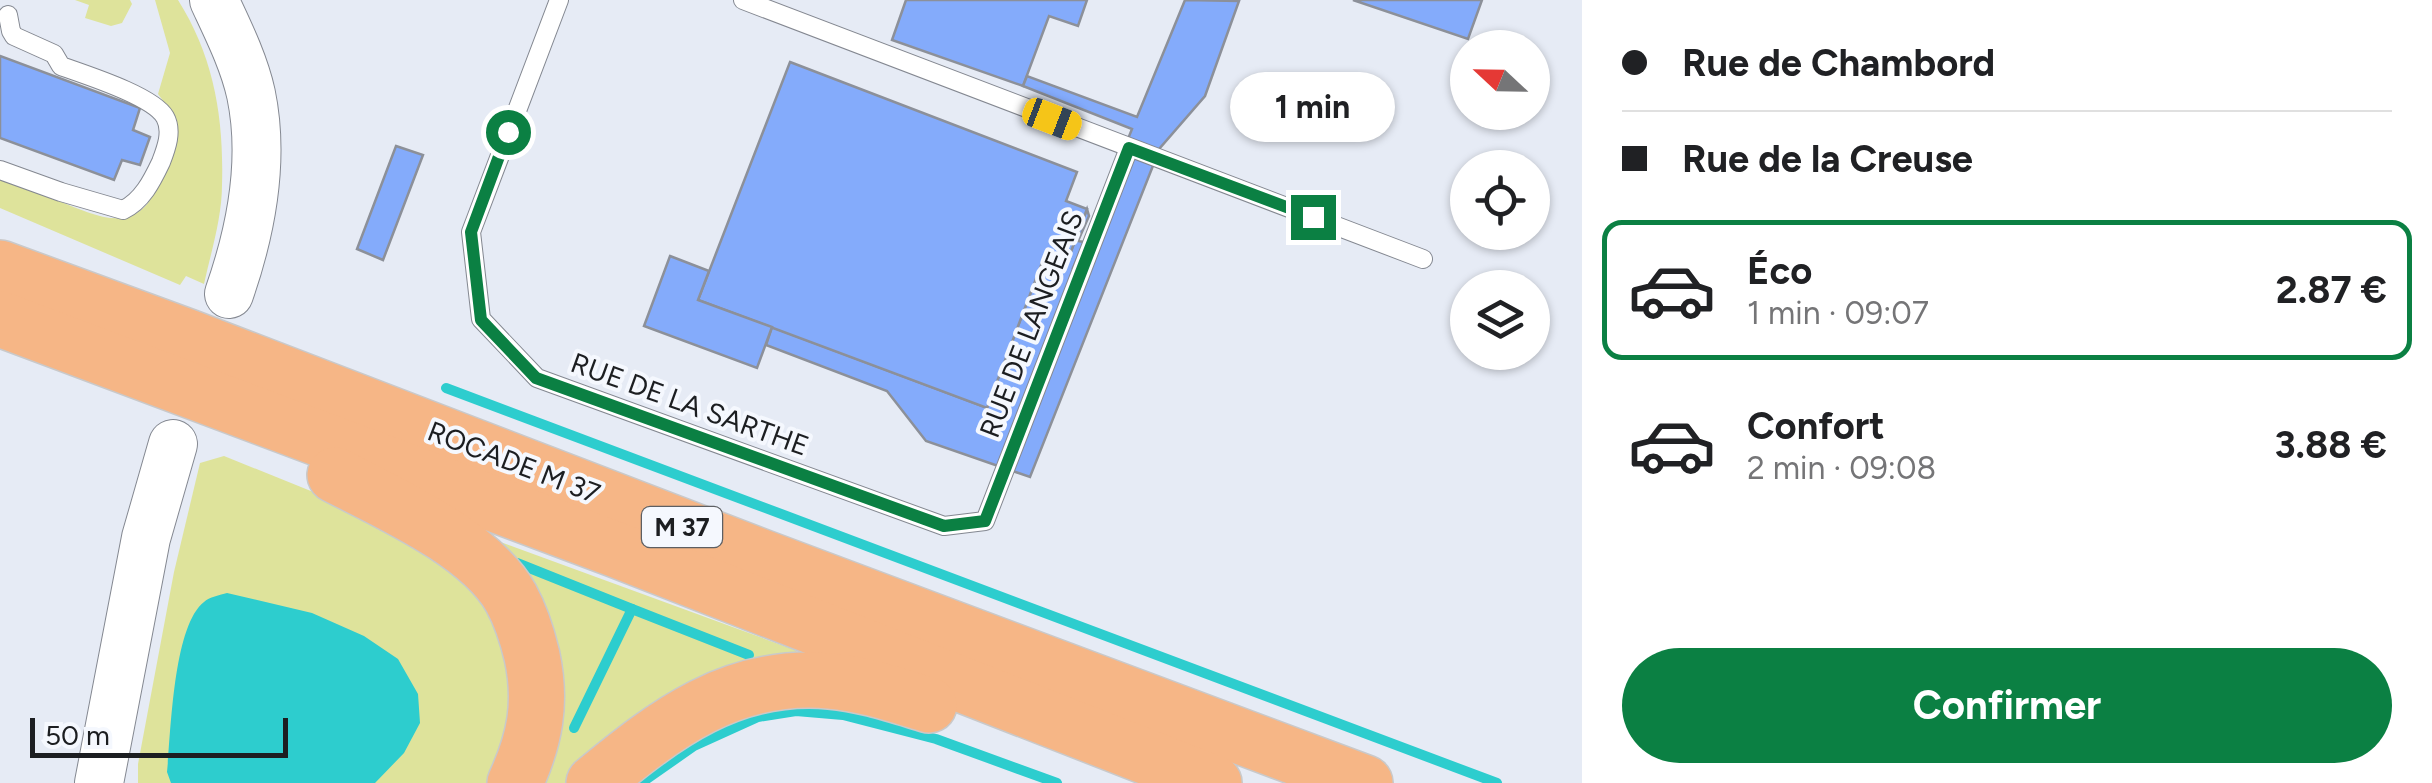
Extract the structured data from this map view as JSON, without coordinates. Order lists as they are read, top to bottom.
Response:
{
  "streets": {
    "highway": ["ROCADE M 37", "M 37"],
    "lane": ["RUE DE LANGEAIS", "RUE DE LA SARTHE"]
  },
  "crossings": [
    ["RUE DE LANGEAIS", "RUE DE LA SARTHE"],
    ["ROCADE M 37", "M 37"]
  ],
  "scale_bar": "50 m",
  "north": "left",
  "page": {
    "banner": ["Rue de Chambord", "Rue de la Creuse"],
    "bubble": "1 min",
    "list": [
      {
        "name": "Éco",
        "note": "1 min · 09:07",
        "value": "2.87 €"
      },
      {
        "name": "Confort",
        "note": "2 min · 09:08",
        "value": "3.88 €"
      }
    ],
    "buttons": "Confirmer",
    "scale": "50 m"
  }
}
